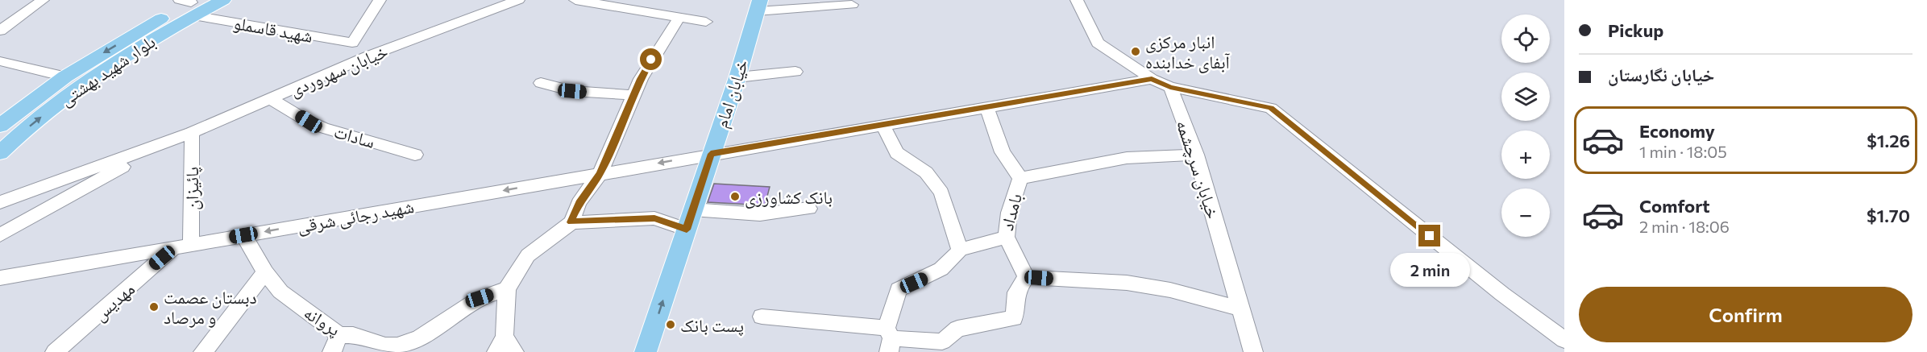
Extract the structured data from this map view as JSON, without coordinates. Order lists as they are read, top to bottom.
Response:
{
  "streets": {
    "main road": ["بلوار شهید بهشتی", "خیابان امام"],
    "street": [
      "شهید قاسملو",
      "خیابان سهروردی",
      "سادات",
      "خیابان سرچشمه",
      "پائیزان",
      "بامداد",
      "شهید رجائی شرقی",
      "مهدیس",
      "پروانه"
    ]
  },
  "crossings": [
    ["شهید قاسملو", "بلوار شهید بهشتی"],
    ["خیابان سهروردی", "سادات"],
    ["خیابان سهروردی", "پائیزان"],
    ["خیابان امام", "شهید رجائی شرقی"],
    ["خیابان سرچشمه", "بامداد"],
    ["پائیزان", "شهید رجائی شرقی"],
    ["شهید رجائی شرقی", "مهدیس"],
    ["شهید رجائی شرقی", "پروانه"]
  ],
  "one_way": ["خیابان امام"],
  "places": [
    "انبار مرکزی آبفای خدابنده",
    "بانک کشاورزی",
    "دبستان عصمت و مرصاد",
    "پست بانک"
  ],
  "page": {
    "banner": ["Pickup", "خیابان نگارستان"],
    "map_buttons": ["+", "−"],
    "list": [
      {
        "name": "Economy",
        "note": "1 min · 18:05",
        "value": "$1.26"
      },
      {
        "name": "Comfort",
        "note": "2 min · 18:06",
        "value": "$1.70"
      }
    ],
    "bubble": "2 min",
    "buttons": "Confirm"
  }
}
